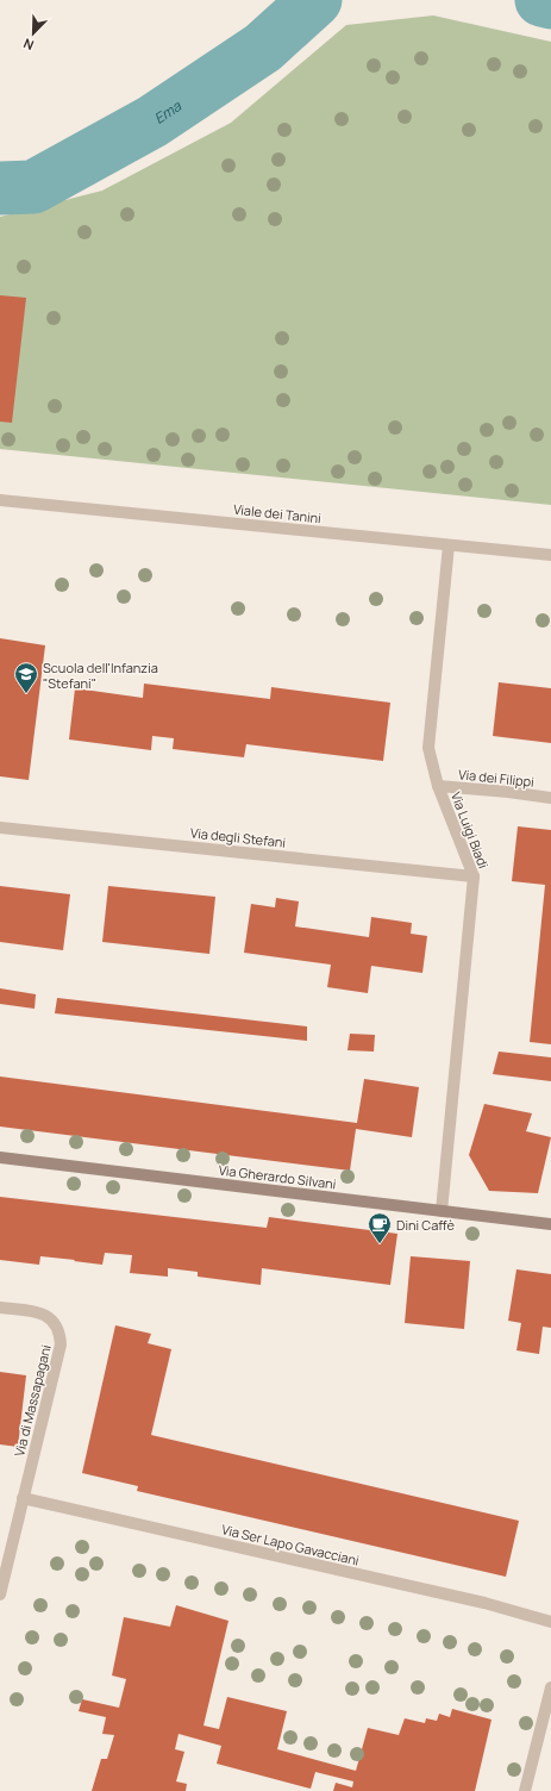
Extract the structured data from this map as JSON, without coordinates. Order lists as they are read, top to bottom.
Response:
{
  "streets": {
    "main road": ["Via Gherardo Silvani"],
    "street": [
      "Viale dei Tanini",
      "Via dei Filippi",
      "Via Luigi Biadi",
      "Via degli Stefani",
      "Via di Massapagani",
      "Via Ser Lapo Gavacciani"
    ]
  },
  "crossings": [
    ["Viale dei Tanini", "Via Luigi Biadi"],
    ["Via dei Filippi", "Via Luigi Biadi"],
    ["Via Luigi Biadi", "Via degli Stefani"],
    ["Via Luigi Biadi", "Via Gherardo Silvani"],
    ["Via di Massapagani", "Via Ser Lapo Gavacciani"]
  ],
  "water": ["Ema"],
  "places": {
    "school or university": ["Scuola dell'Infanzia \"Stefani\""],
    "cafe": ["Dini Caffè"]
  },
  "north": "bottom left"
}
